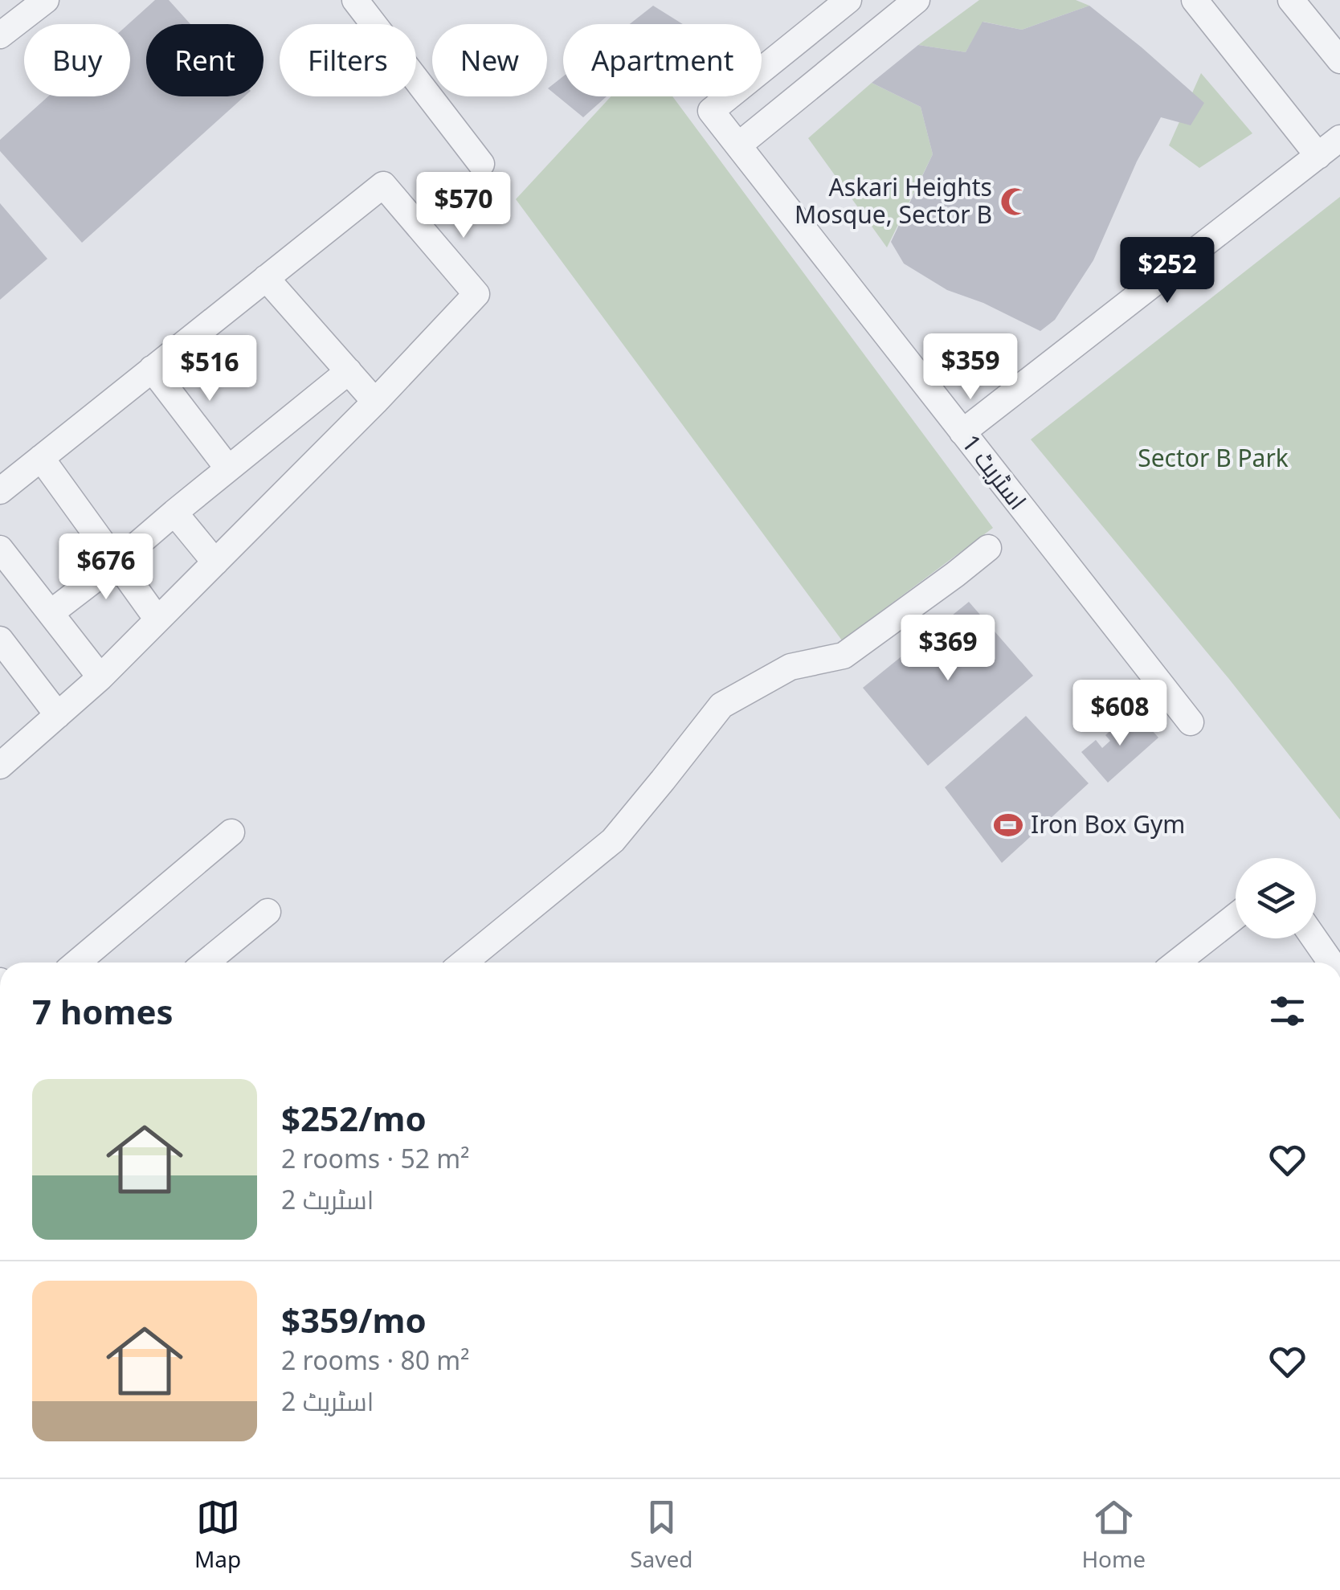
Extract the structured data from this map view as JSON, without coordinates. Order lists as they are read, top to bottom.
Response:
{
  "streets": {
    "street": ["اسٹریٹ 1"]
  },
  "parks": ["Sector B Park"],
  "places": {
    "mosque": ["Askari Heights Mosque, Sector B"],
    "sports": ["Iron Box Gym"]
  },
  "page": {
    "chip": [
      "Buy",
      "Rent",
      "Filters",
      "New",
      "Apartment"
    ],
    "price": [
      "$570",
      "$252",
      "$359",
      "$516",
      "$676",
      "$369",
      "$608"
    ],
    "heading": "7 homes",
    "list": [
      {
        "name": "$252/mo",
        "note": "2 rooms · 52 m² · اسٹریٹ 2"
      },
      {
        "name": "$359/mo",
        "note": "2 rooms · 80 m² · اسٹریٹ 2"
      }
    ],
    "tabs": ["Map", "Saved", "Home"]
  }
}
